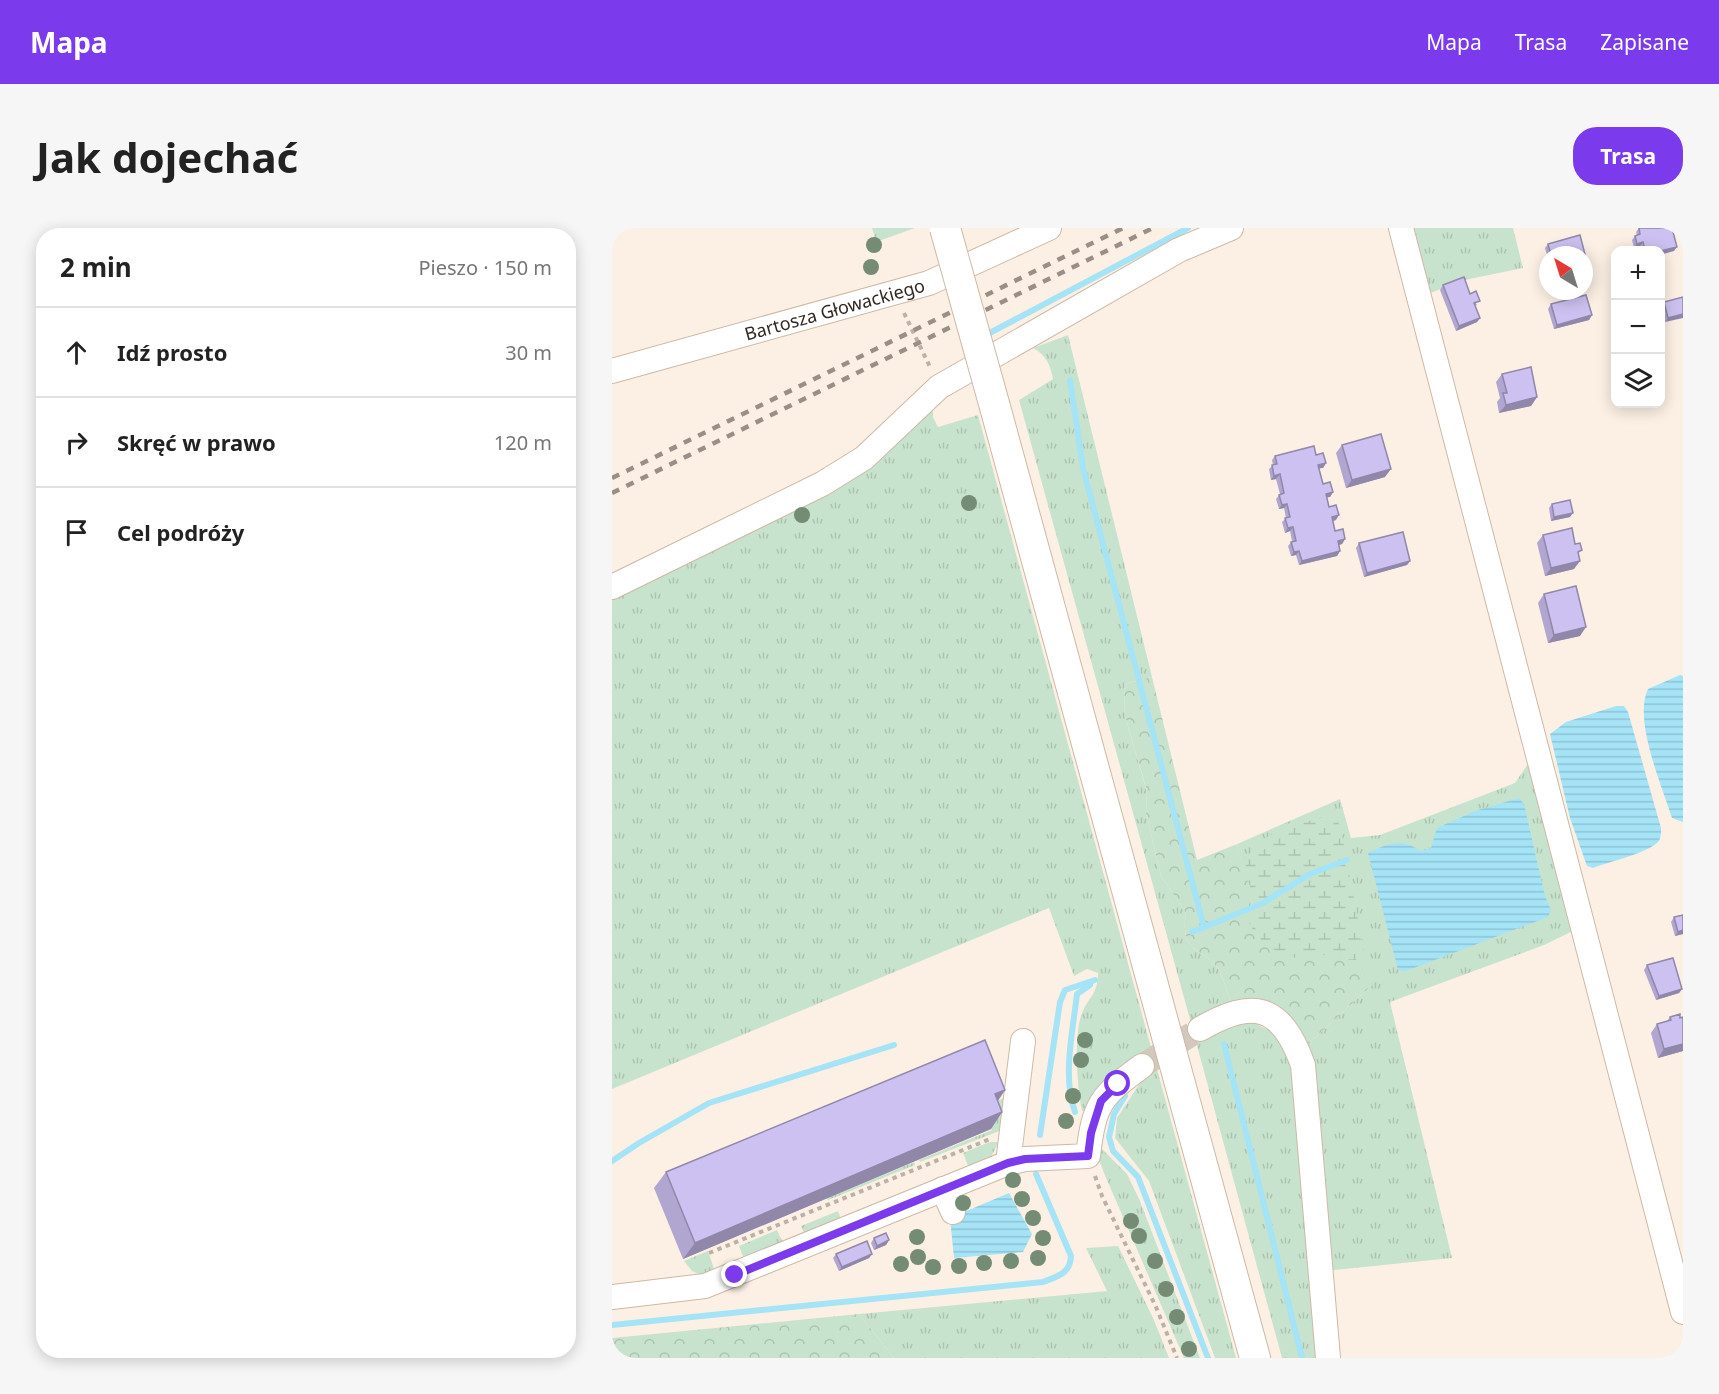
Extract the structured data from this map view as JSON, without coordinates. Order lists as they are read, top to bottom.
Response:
{
  "streets": {
    "street": ["Bartosza Głowackiego"]
  },
  "north": "top left",
  "page": {
    "header": "Mapa",
    "nav": ["Mapa", "Trasa", "Zapisane"],
    "buttons": "Trasa",
    "title": "Jak dojechać",
    "heading": ["2 min", "Pieszo · 150 m"],
    "map_buttons": ["+", "−"],
    "list": [
      ["Idź prosto", "30 m"],
      ["Skręć w prawo", "120 m"],
      "Cel podróży"
    ]
  }
}
